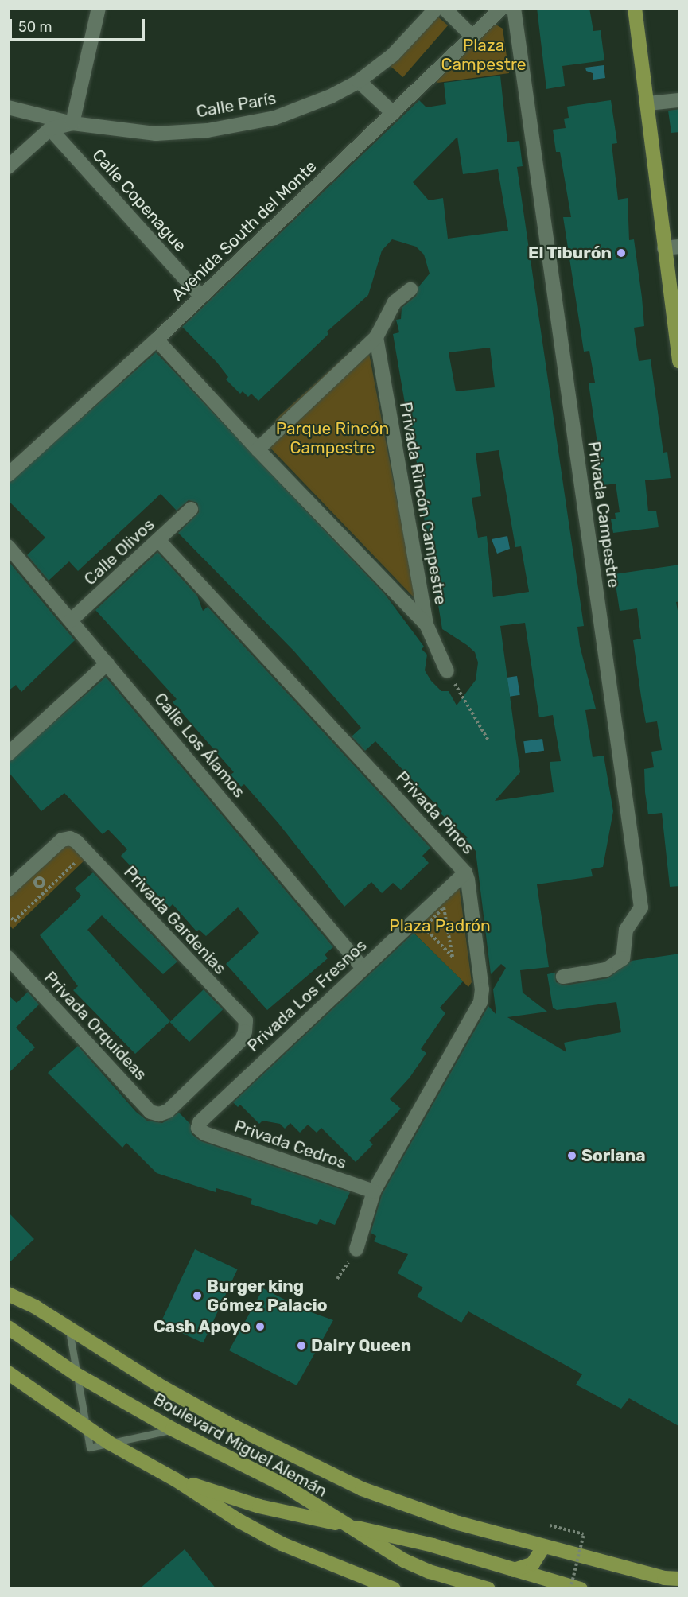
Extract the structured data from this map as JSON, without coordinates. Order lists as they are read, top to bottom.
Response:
{
  "streets": {
    "highway": ["Boulevard Miguel Alemán"],
    "street": [
      "Calle París",
      "Calle Copenague",
      "Avenida South del Monte",
      "Privada Rincón Campestre",
      "Privada Campestre",
      "Calle Olivos",
      "Calle Los Álamos",
      "Privada Pinos",
      "Privada Gardenias",
      "Privada Los Fresnos",
      "Privada Orquídeas",
      "Privada Cedros"
    ]
  },
  "crossings": [
    ["Calle Copenague", "Avenida South del Monte"],
    ["Calle Olivos", "Calle Los Álamos"],
    ["Calle Olivos", "Privada Pinos"],
    ["Calle Los Álamos", "Privada Los Fresnos"],
    ["Privada Pinos", "Privada Los Fresnos"],
    ["Privada Pinos", "Privada Cedros"],
    ["Privada Gardenias", "Privada Orquídeas"],
    ["Privada Los Fresnos", "Privada Cedros"]
  ],
  "parks": ["Plaza Campestre", "Parque Rincón Campestre", "Plaza Padrón"],
  "places": [
    "El Tiburón",
    "Soriana",
    "Burger king Gómez Palacio",
    "Cash Apoyo",
    "Dairy Queen"
  ],
  "scale_bar": "50 m"
}
